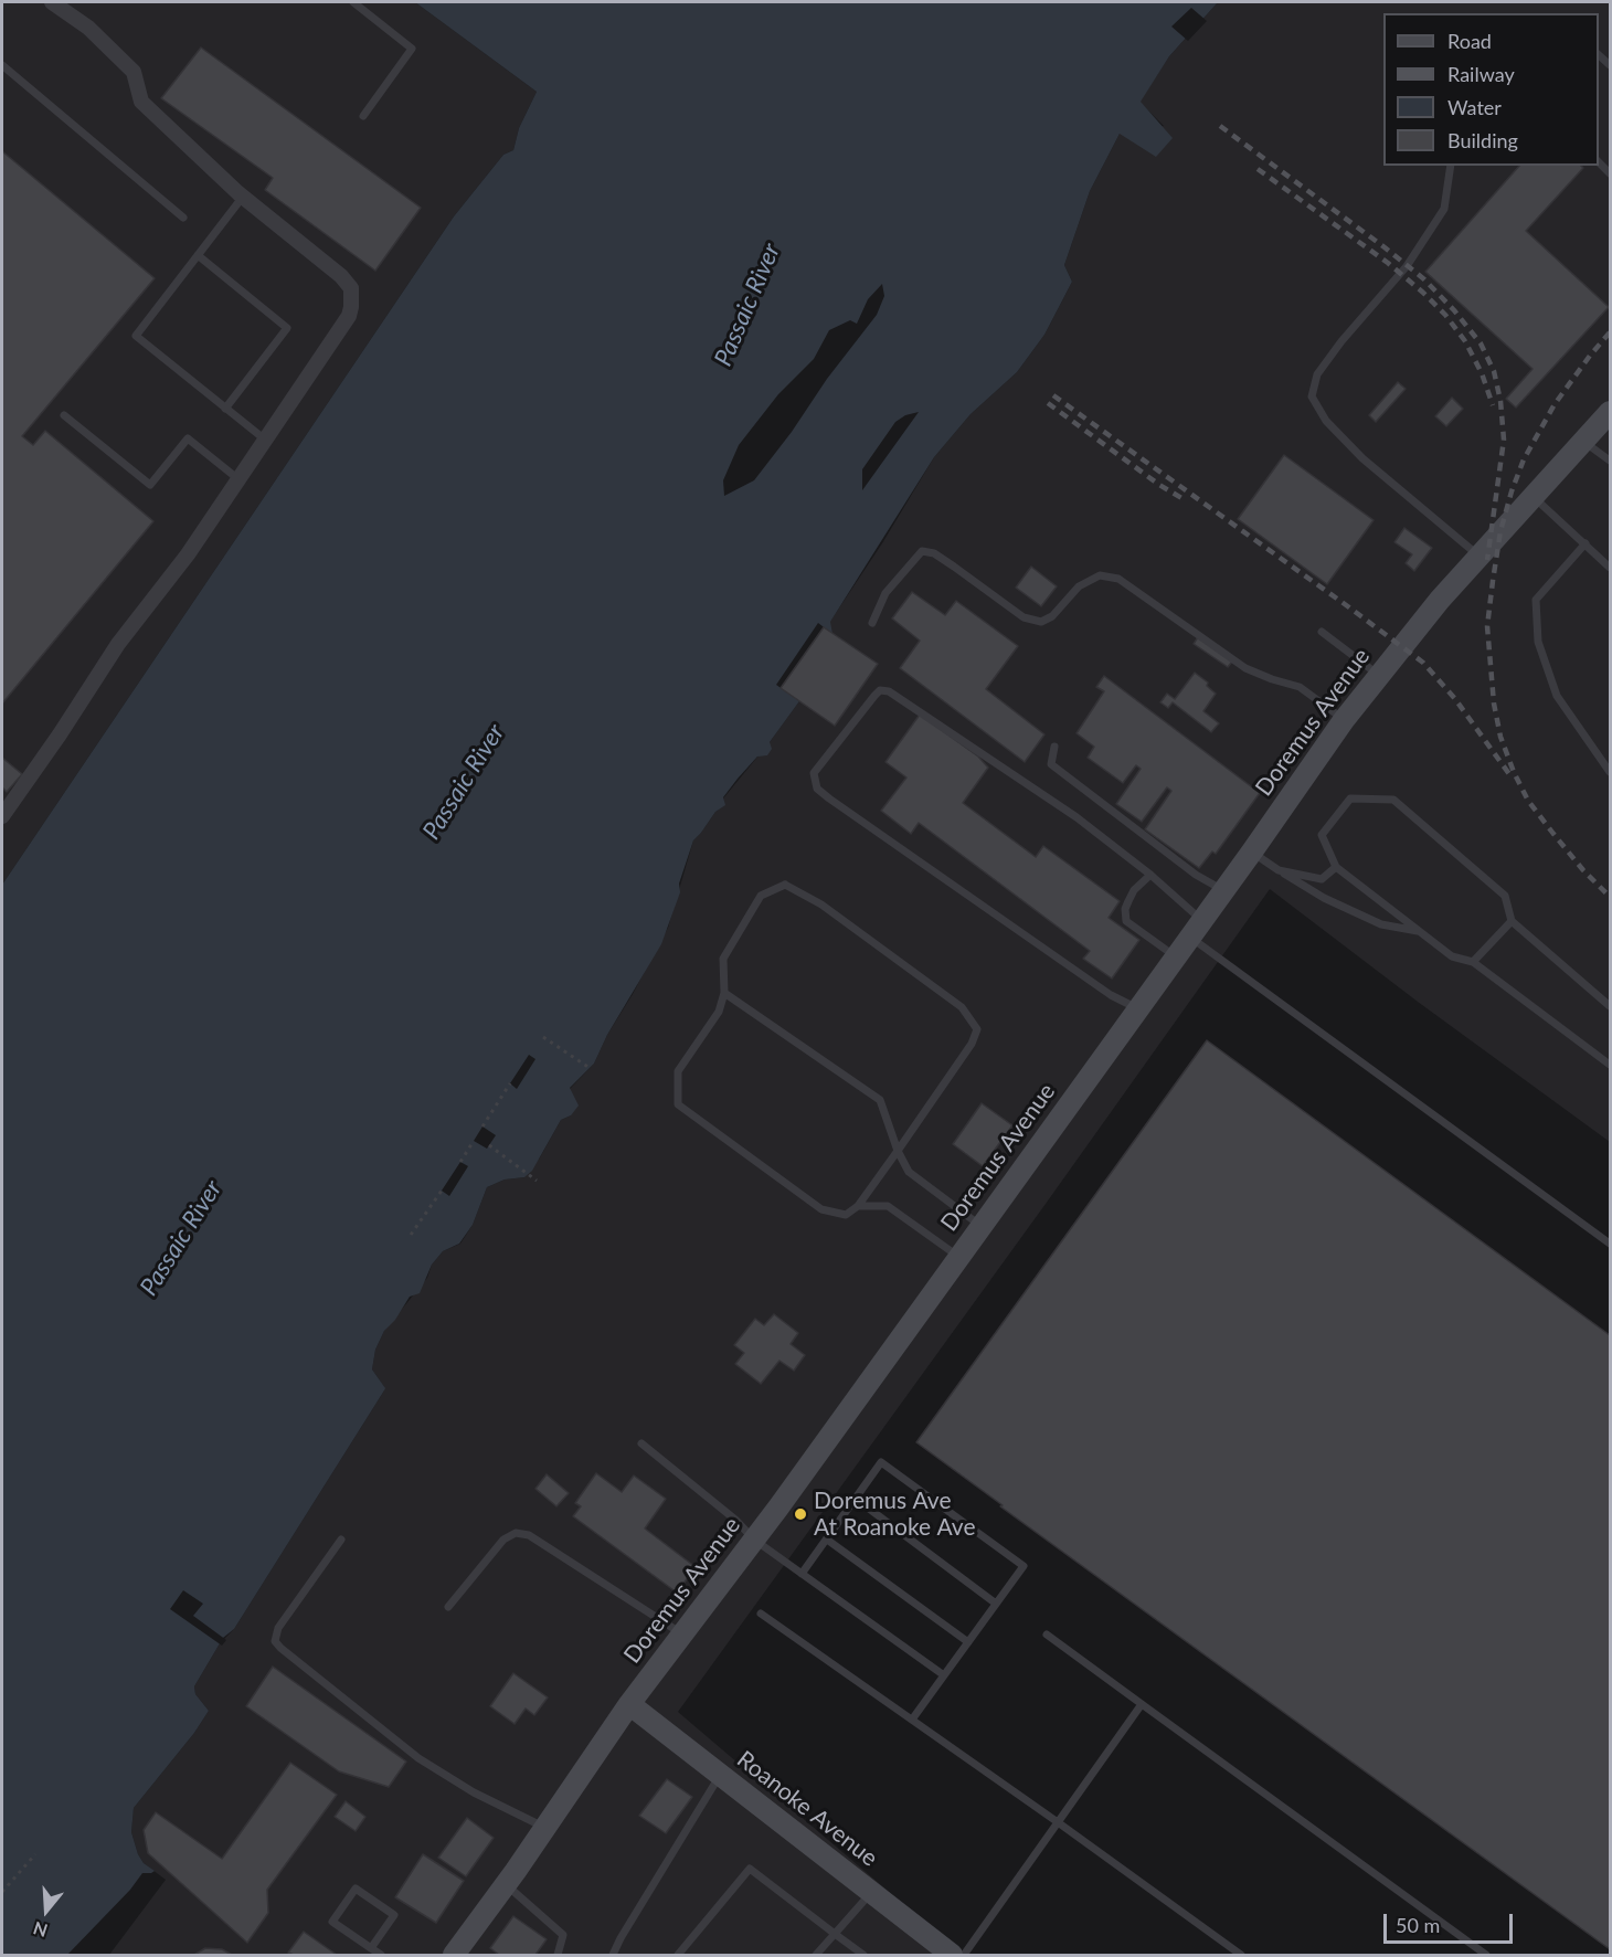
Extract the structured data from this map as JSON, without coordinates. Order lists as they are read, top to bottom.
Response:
{
  "streets": {
    "main road": ["Doremus Avenue", "Roanoke Avenue"]
  },
  "crossings": [
    ["Doremus Avenue", "Roanoke Avenue"]
  ],
  "water": ["Passaic River"],
  "places": ["Doremus Ave At Roanoke Ave"],
  "legend": [
    "Road",
    "Railway",
    "Water",
    "Building"
  ],
  "scale_bar": "50 m",
  "north": "bottom"
}
